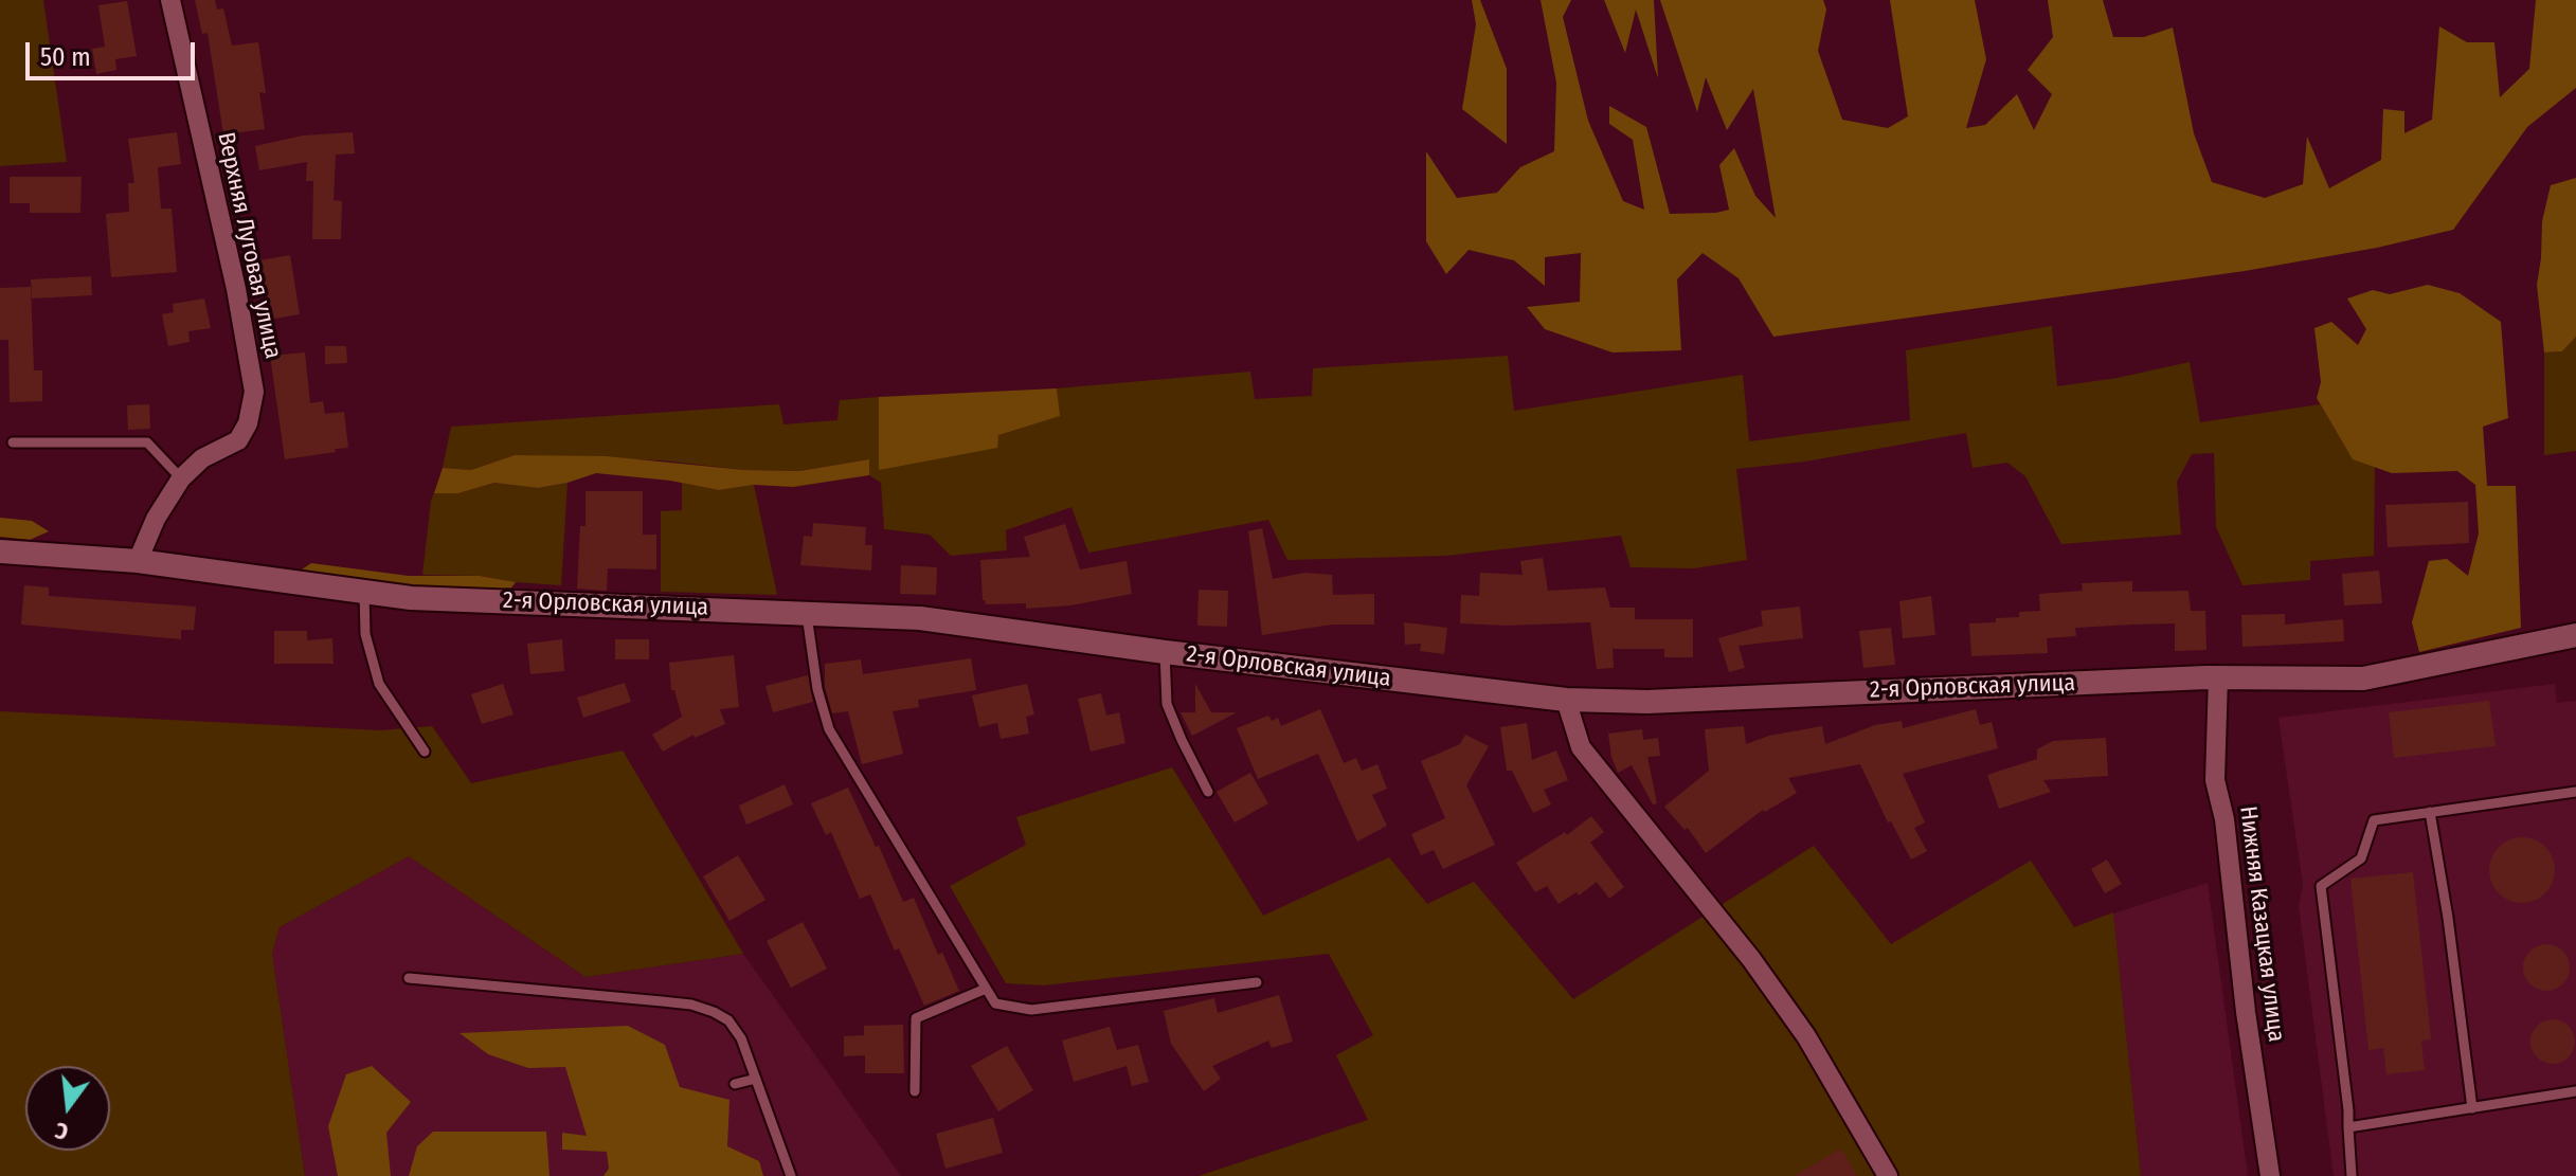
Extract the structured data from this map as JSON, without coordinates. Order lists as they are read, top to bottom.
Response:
{
  "streets": {
    "street": ["Верхняя Луговая улица", "2-я Орловская улица", "Нижняя Казацкая улица"]
  },
  "crossings": [
    ["Верхняя Луговая улица", "2-я Орловская улица"],
    ["2-я Орловская улица", "Нижняя Казацкая улица"]
  ],
  "scale_bar": "50 m",
  "north": "bottom"
}
